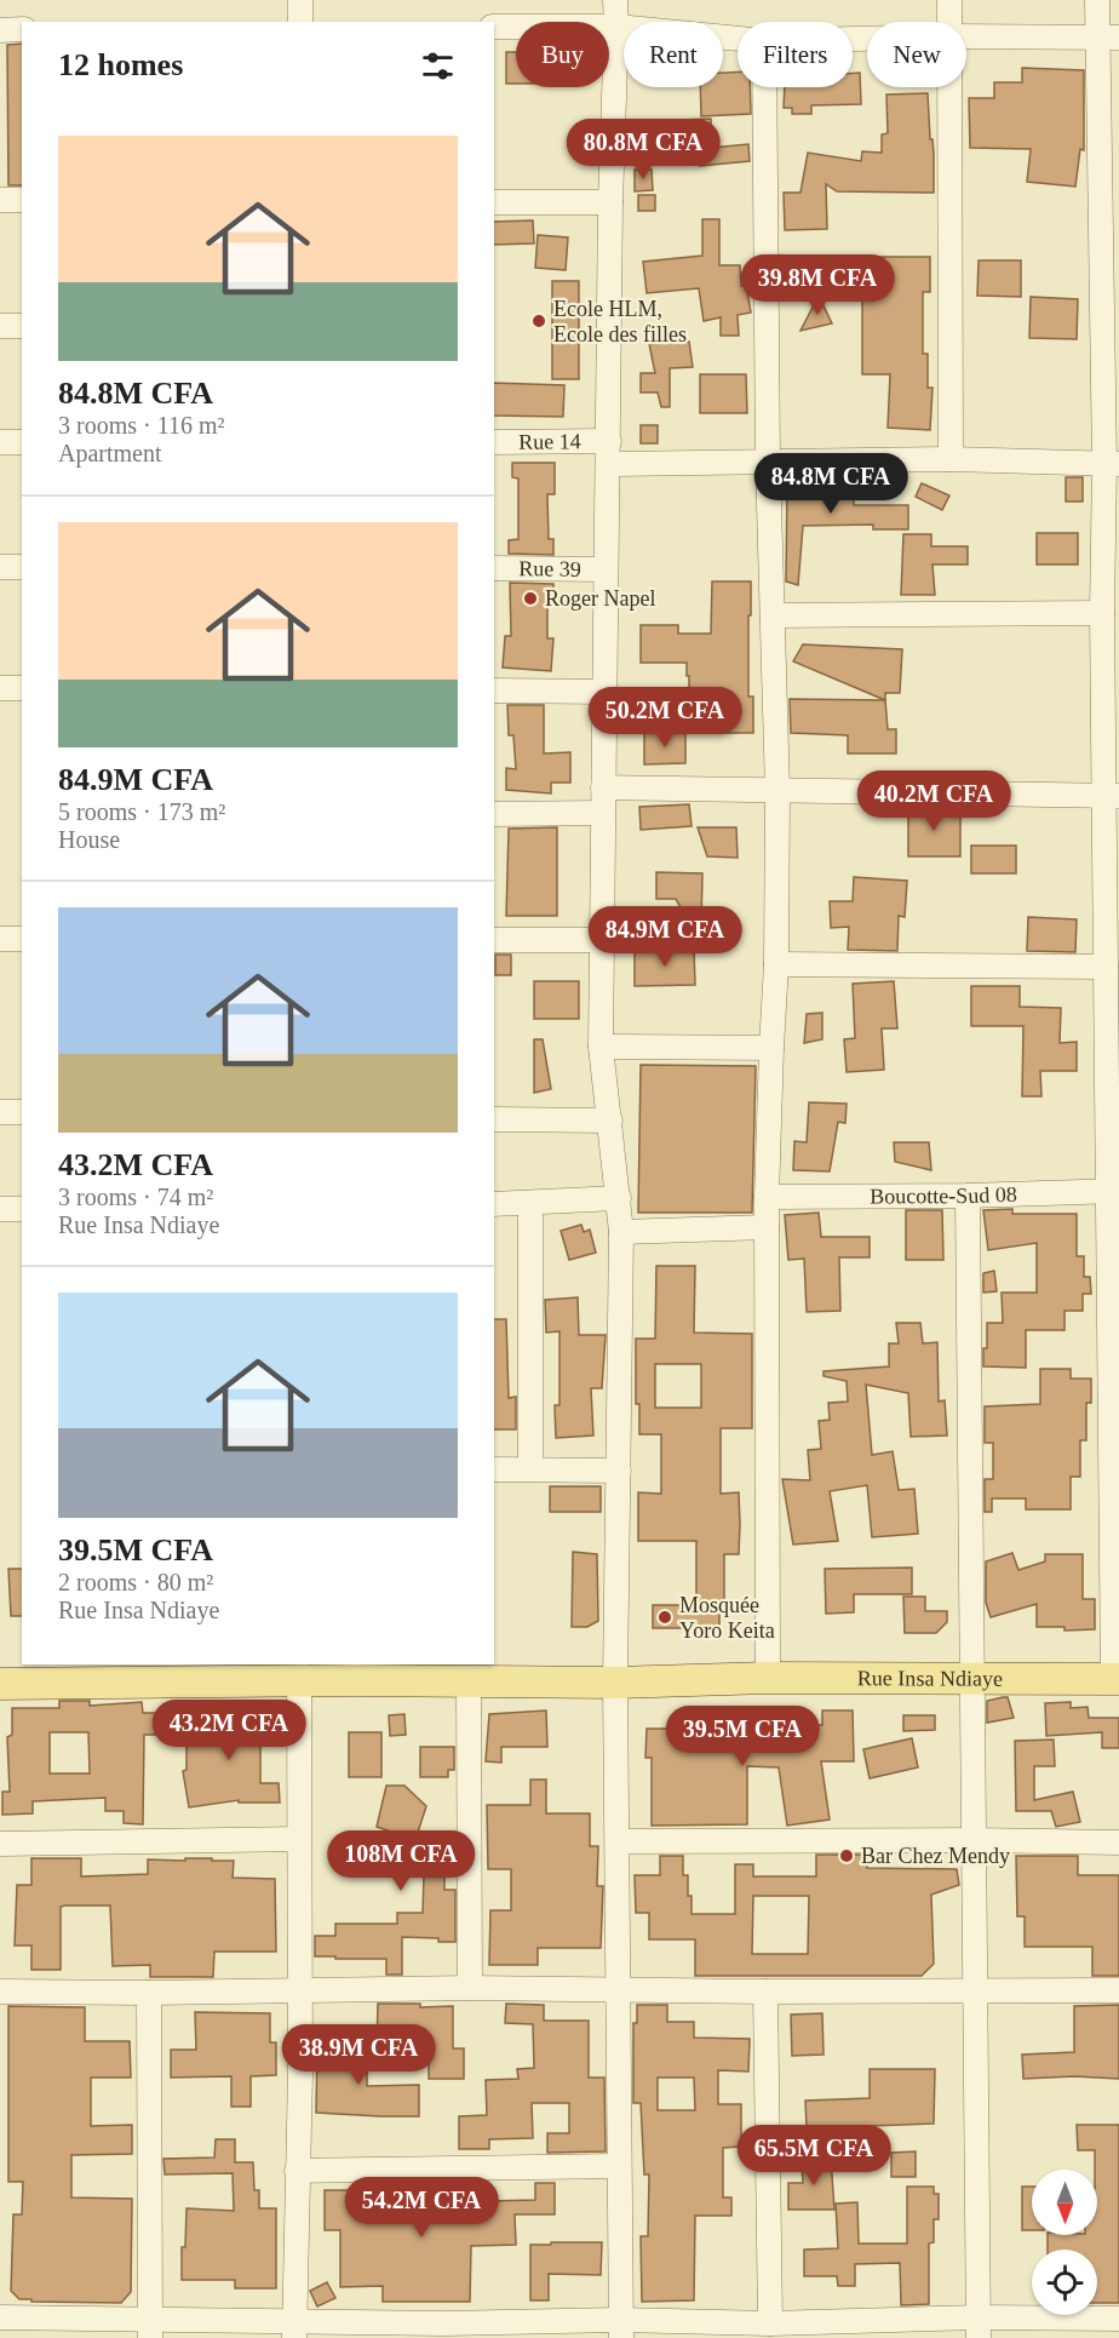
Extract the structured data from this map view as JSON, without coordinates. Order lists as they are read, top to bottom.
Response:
{
  "streets": {
    "main road": ["Rue Insa Ndiaye"],
    "street": ["Rue 14", "Rue 39", "Boucotte-Sud 08"]
  },
  "places": [
    "Ecole HLM, Ecole des filles",
    "Roger Napel",
    "Mosquée Yoro Keita",
    "Bar Chez Mendy"
  ],
  "north": "bottom",
  "page": {
    "chip": [
      "Buy",
      "Rent",
      "Filters",
      "New"
    ],
    "heading": "12 homes",
    "list": [
      {
        "name": "84.8M CFA",
        "note": "3 rooms · 116 m² · Apartment"
      },
      {
        "name": "84.9M CFA",
        "note": "5 rooms · 173 m² · House"
      },
      {
        "name": "43.2M CFA",
        "note": "3 rooms · 74 m² · Rue Insa Ndiaye"
      },
      {
        "name": "39.5M CFA",
        "note": "2 rooms · 80 m² · Rue Insa Ndiaye"
      }
    ],
    "price": [
      "80.8M CFA",
      "39.8M CFA",
      "84.8M CFA",
      "50.2M CFA",
      "40.2M CFA",
      "84.9M CFA",
      "43.2M CFA",
      "39.5M CFA",
      "108M CFA",
      "38.9M CFA",
      "65.5M CFA",
      "54.2M CFA"
    ]
  }
}
